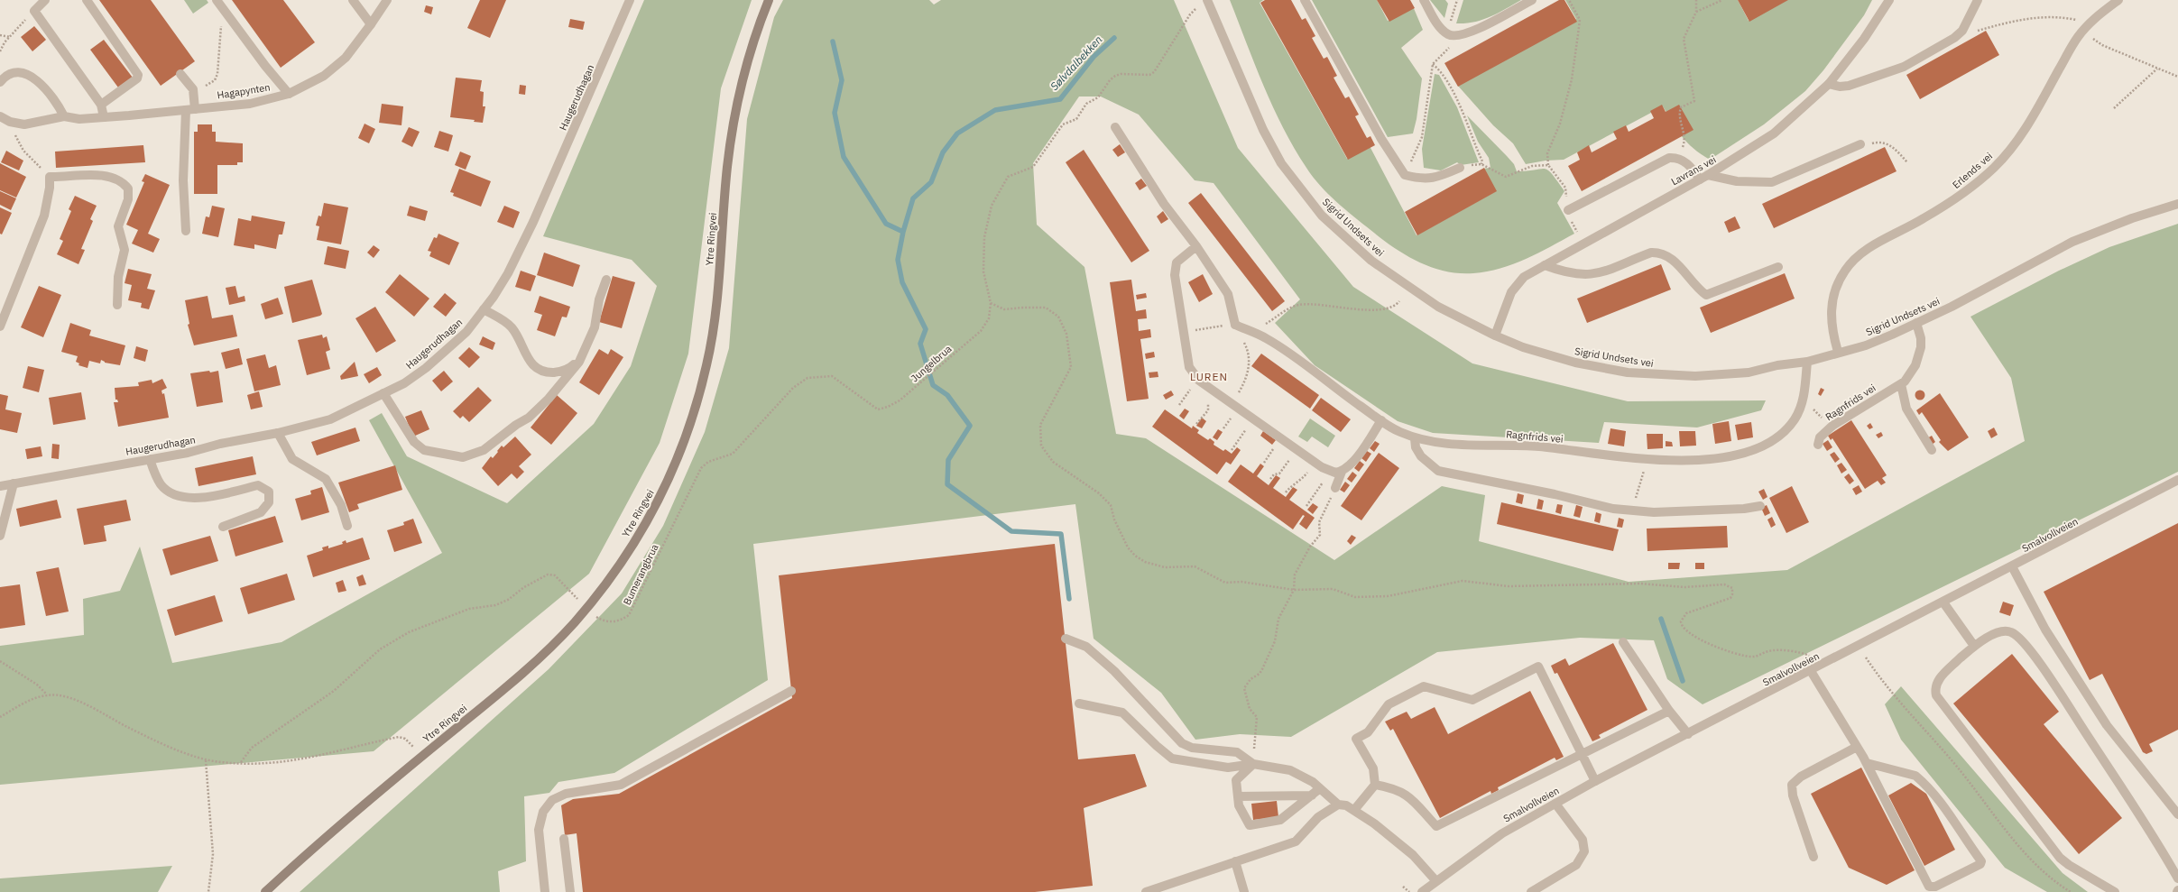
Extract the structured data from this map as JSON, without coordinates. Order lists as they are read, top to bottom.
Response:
{
  "streets": {
    "main road": ["Ytre Ringvei"],
    "street": [
      "Hagapynten",
      "Haugerudhagan",
      "Lavrans vei",
      "Erlends vei",
      "Sigrid Undsets vei",
      "Ragnfrids vei",
      "Smalvollveien"
    ],
    "path": ["Jungelbrua", "Bumerangbrua"]
  },
  "crossings": [
    ["Lavrans vei", "Sigrid Undsets vei"],
    ["Erlends vei", "Sigrid Undsets vei"],
    ["Sigrid Undsets vei", "Ragnfrids vei"],
    ["Jungelbrua", "Bumerangbrua"]
  ],
  "districts": ["LUREN"],
  "water": ["Sølvdalbekken"]
}
